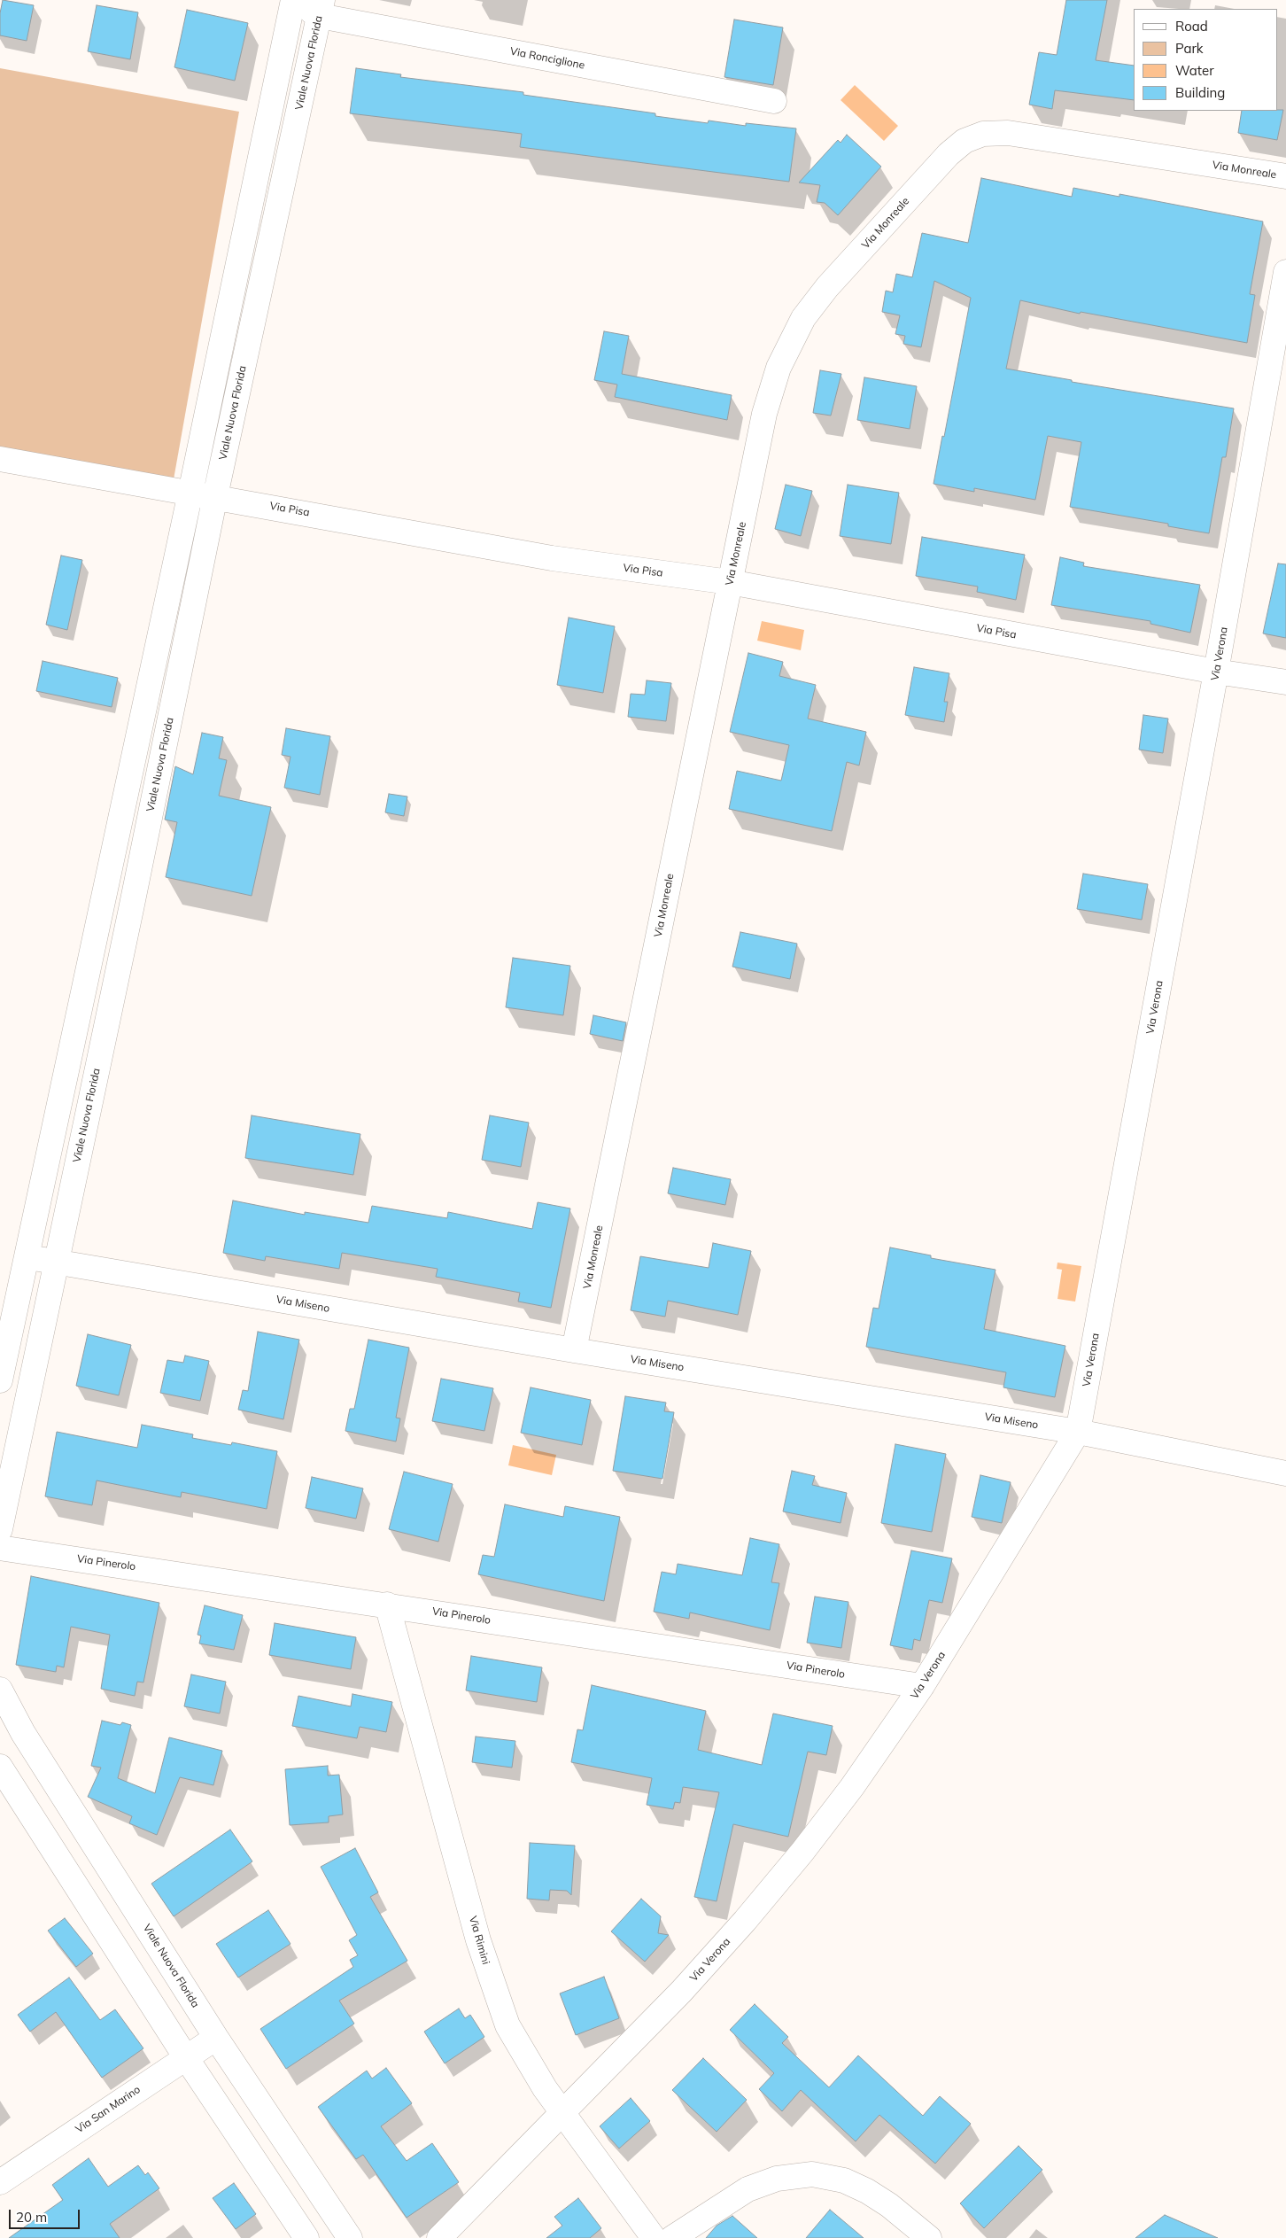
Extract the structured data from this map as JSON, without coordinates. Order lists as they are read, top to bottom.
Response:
{
  "streets": {
    "street": [
      "Via Ronciglione",
      "Viale Nuova Florida",
      "Via Monreale",
      "Via Pisa",
      "Via Verona",
      "Via Miseno",
      "Via Pinerolo",
      "Via Rimini",
      "Via San Marino"
    ]
  },
  "crossings": [
    ["Via Ronciglione", "Viale Nuova Florida"],
    ["Viale Nuova Florida", "Via Pisa"],
    ["Viale Nuova Florida", "Via Miseno"],
    ["Viale Nuova Florida", "Via San Marino"],
    ["Via Monreale", "Via Pisa"],
    ["Via Monreale", "Via Miseno"],
    ["Via Pisa", "Via Verona"],
    ["Via Verona", "Via Miseno"],
    ["Via Verona", "Via Pinerolo"],
    ["Via Verona", "Via Rimini"],
    ["Via Pinerolo", "Via Rimini"]
  ],
  "legend": [
    "Road",
    "Park",
    "Water",
    "Building"
  ],
  "scale_bar": "20 m"
}
